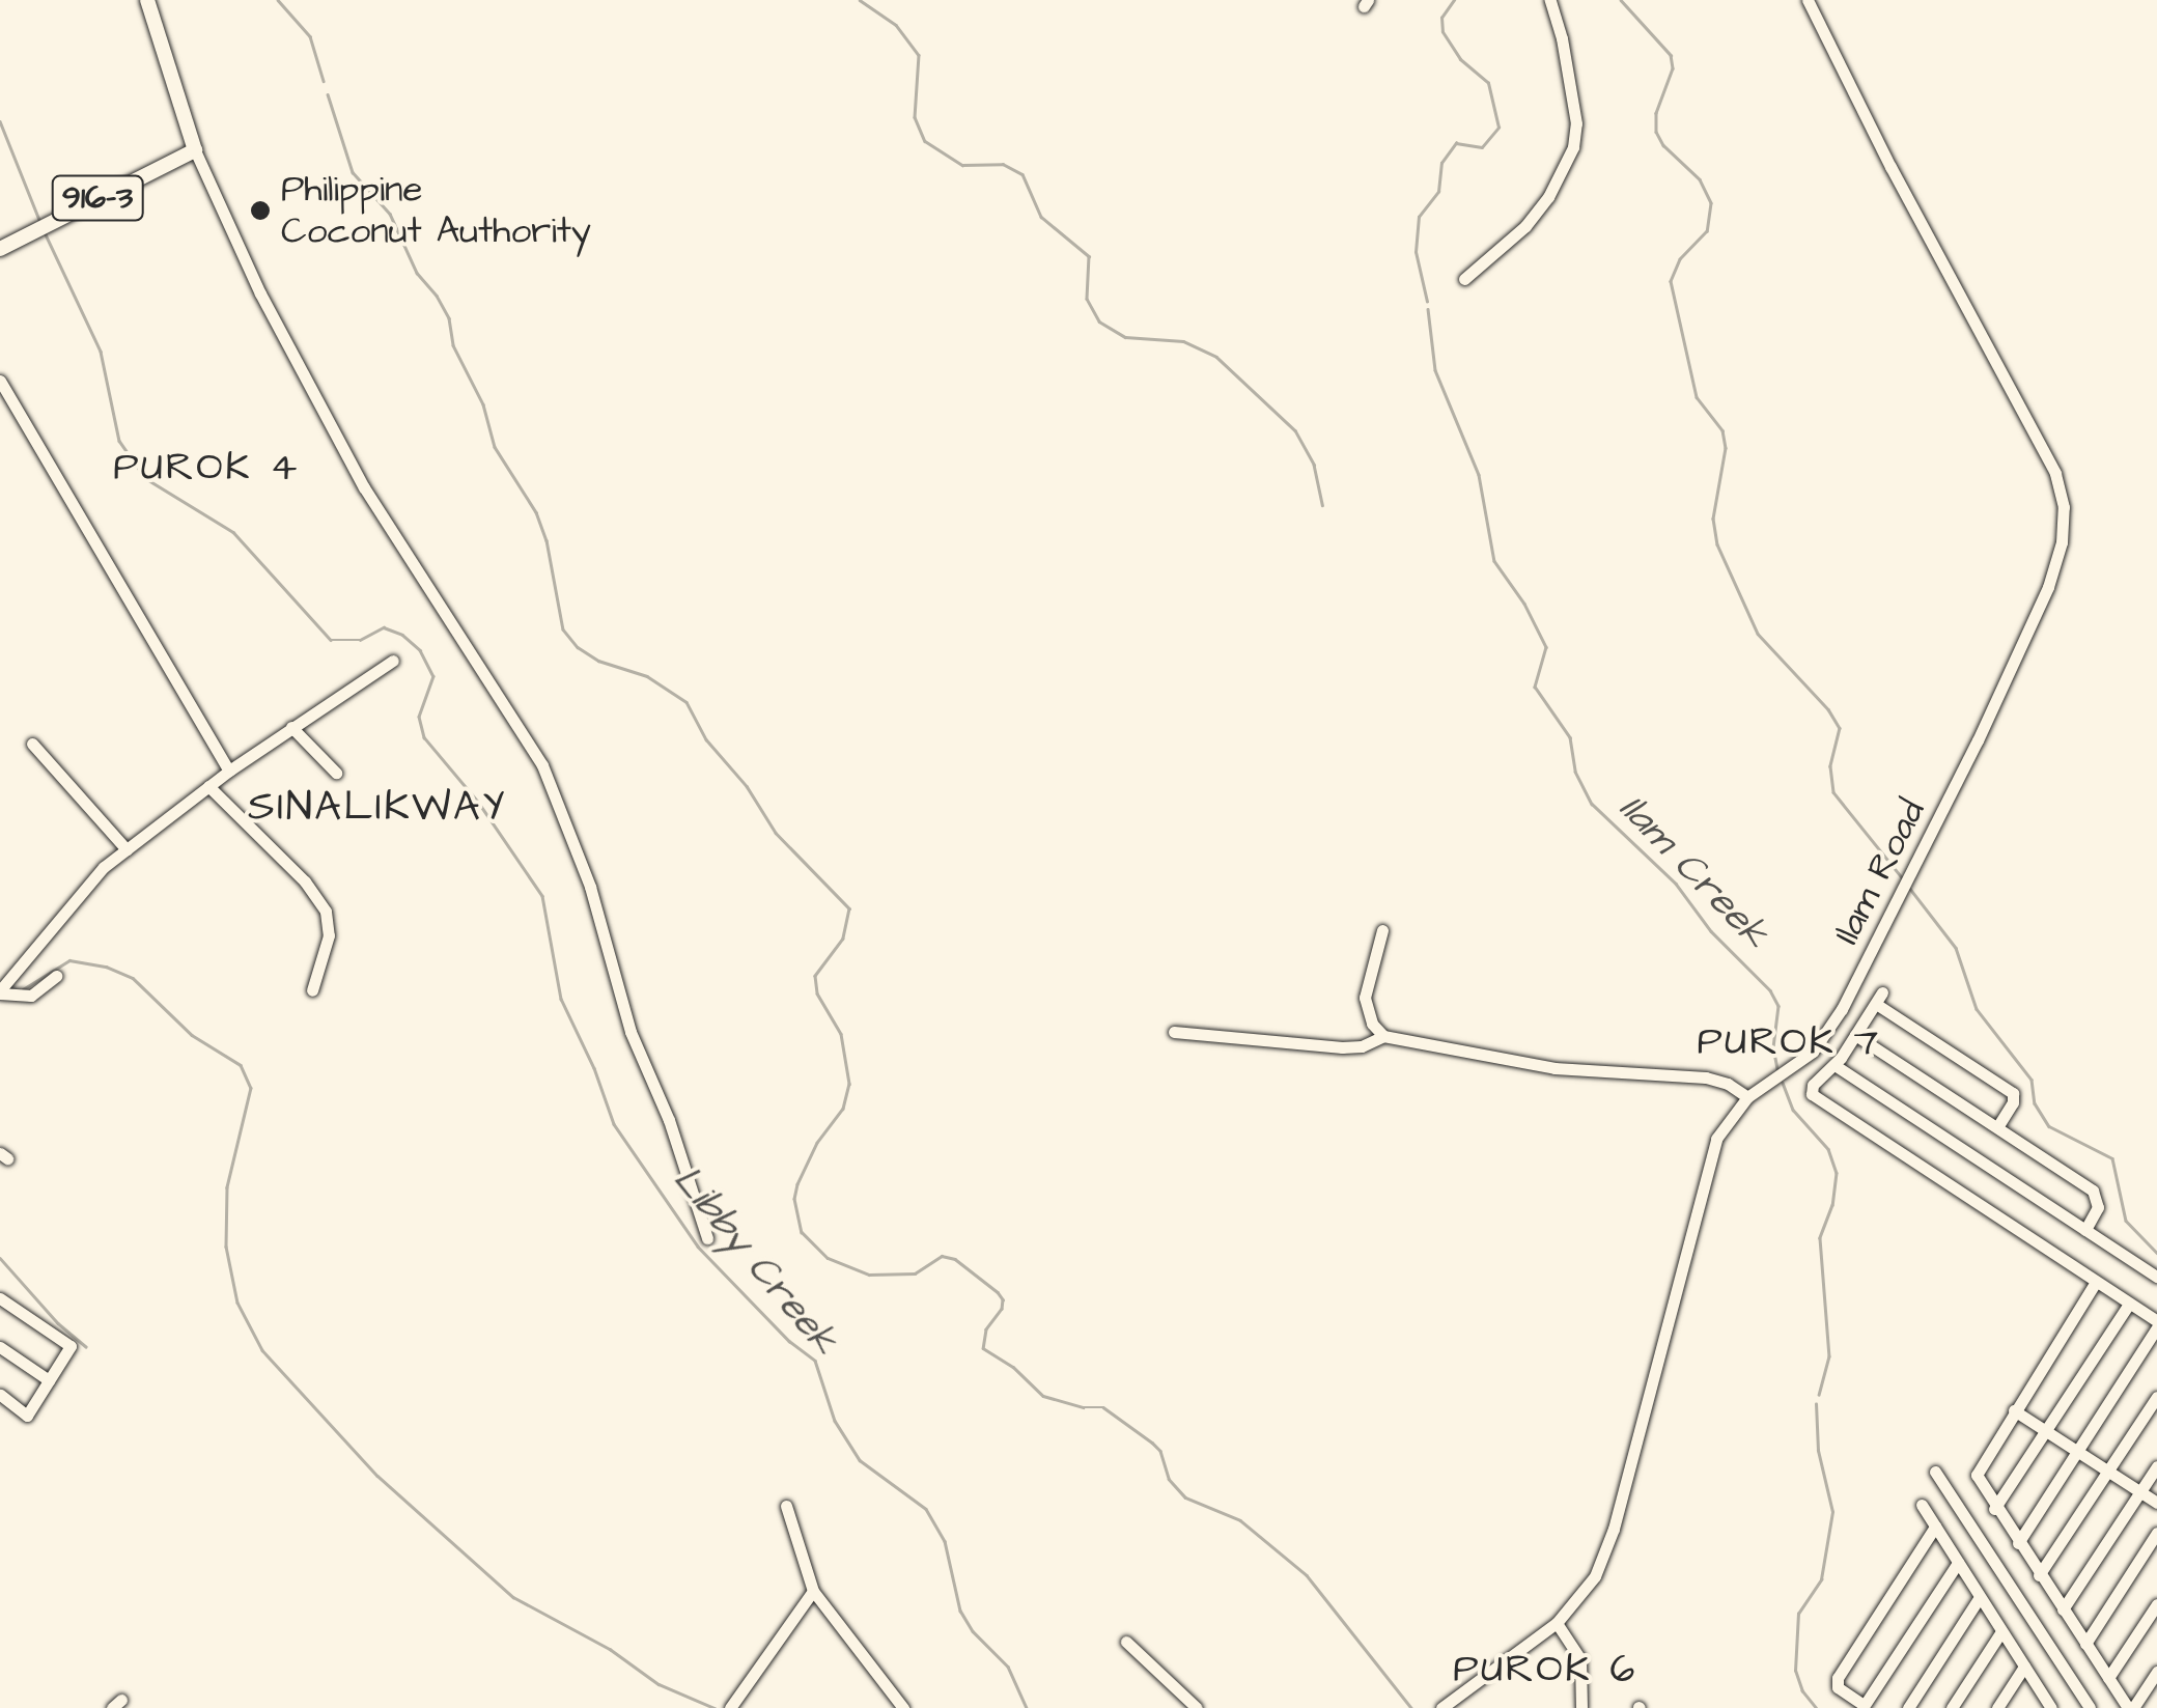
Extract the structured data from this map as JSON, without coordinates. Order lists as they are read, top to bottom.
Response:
{
  "streets": {
    "main road": ["916-3"],
    "street": ["Ilam Road"]
  },
  "districts": [
    "PUROK 4",
    "SINALIKWAY",
    "PUROK 7",
    "PUROK 6"
  ],
  "water": ["Ilam Creek", "Libby Creek"],
  "places": ["Philippine Coconut Authority"]
}
